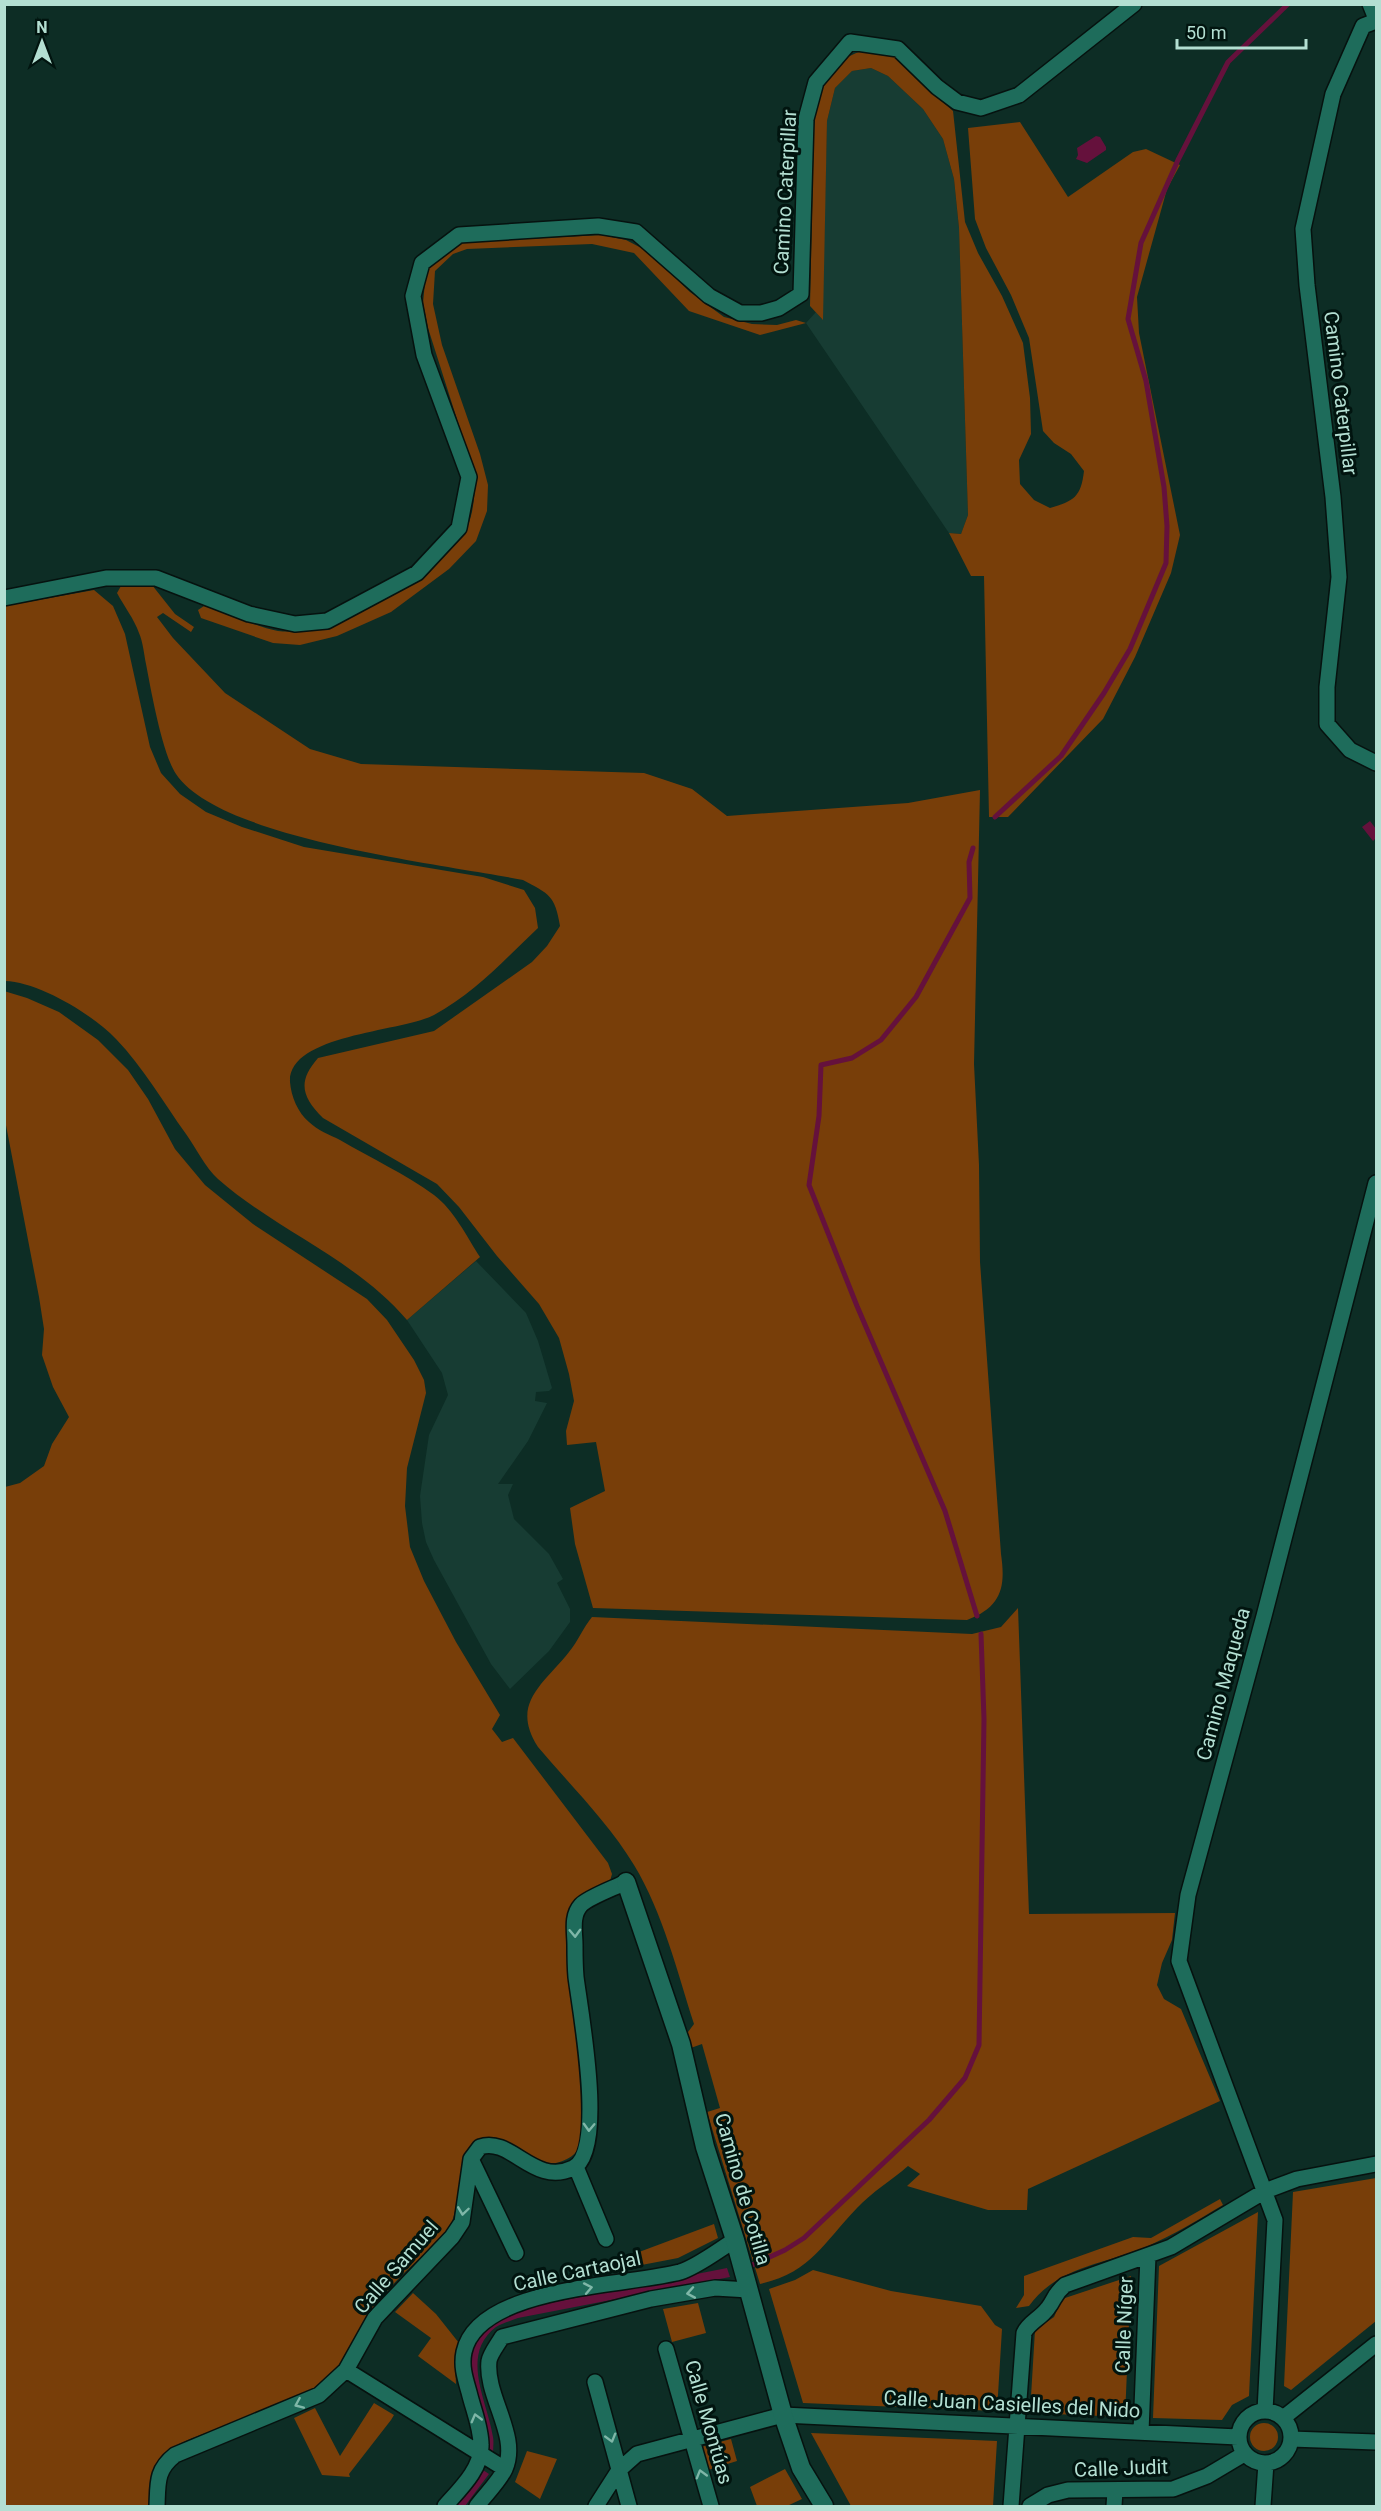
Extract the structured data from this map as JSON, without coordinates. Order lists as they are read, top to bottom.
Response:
{
  "streets": {
    "street": [
      "Camino Caterpillar",
      "Camino Maqueda",
      "Camino de Cotilla",
      "Calle Samuel",
      "Calle Cartaojal",
      "Calle Níger",
      "Calle Juan Casielles del Nido",
      "Calle Montúas",
      "Calle Judit"
    ]
  },
  "crossings": [
    ["Camino Maqueda", "Calle Juan Casielles del Nido"],
    ["Camino Maqueda", "Calle Judit"],
    ["Camino de Cotilla", "Calle Cartaojal"],
    ["Camino de Cotilla", "Calle Juan Casielles del Nido"],
    ["Calle Níger", "Calle Juan Casielles del Nido"],
    ["Calle Juan Casielles del Nido", "Calle Montúas"],
    ["Calle Juan Casielles del Nido", "Calle Judit"]
  ],
  "one_way": ["Calle Samuel", "Calle Cartaojal"],
  "scale_bar": "50 m",
  "north": "top"
}
